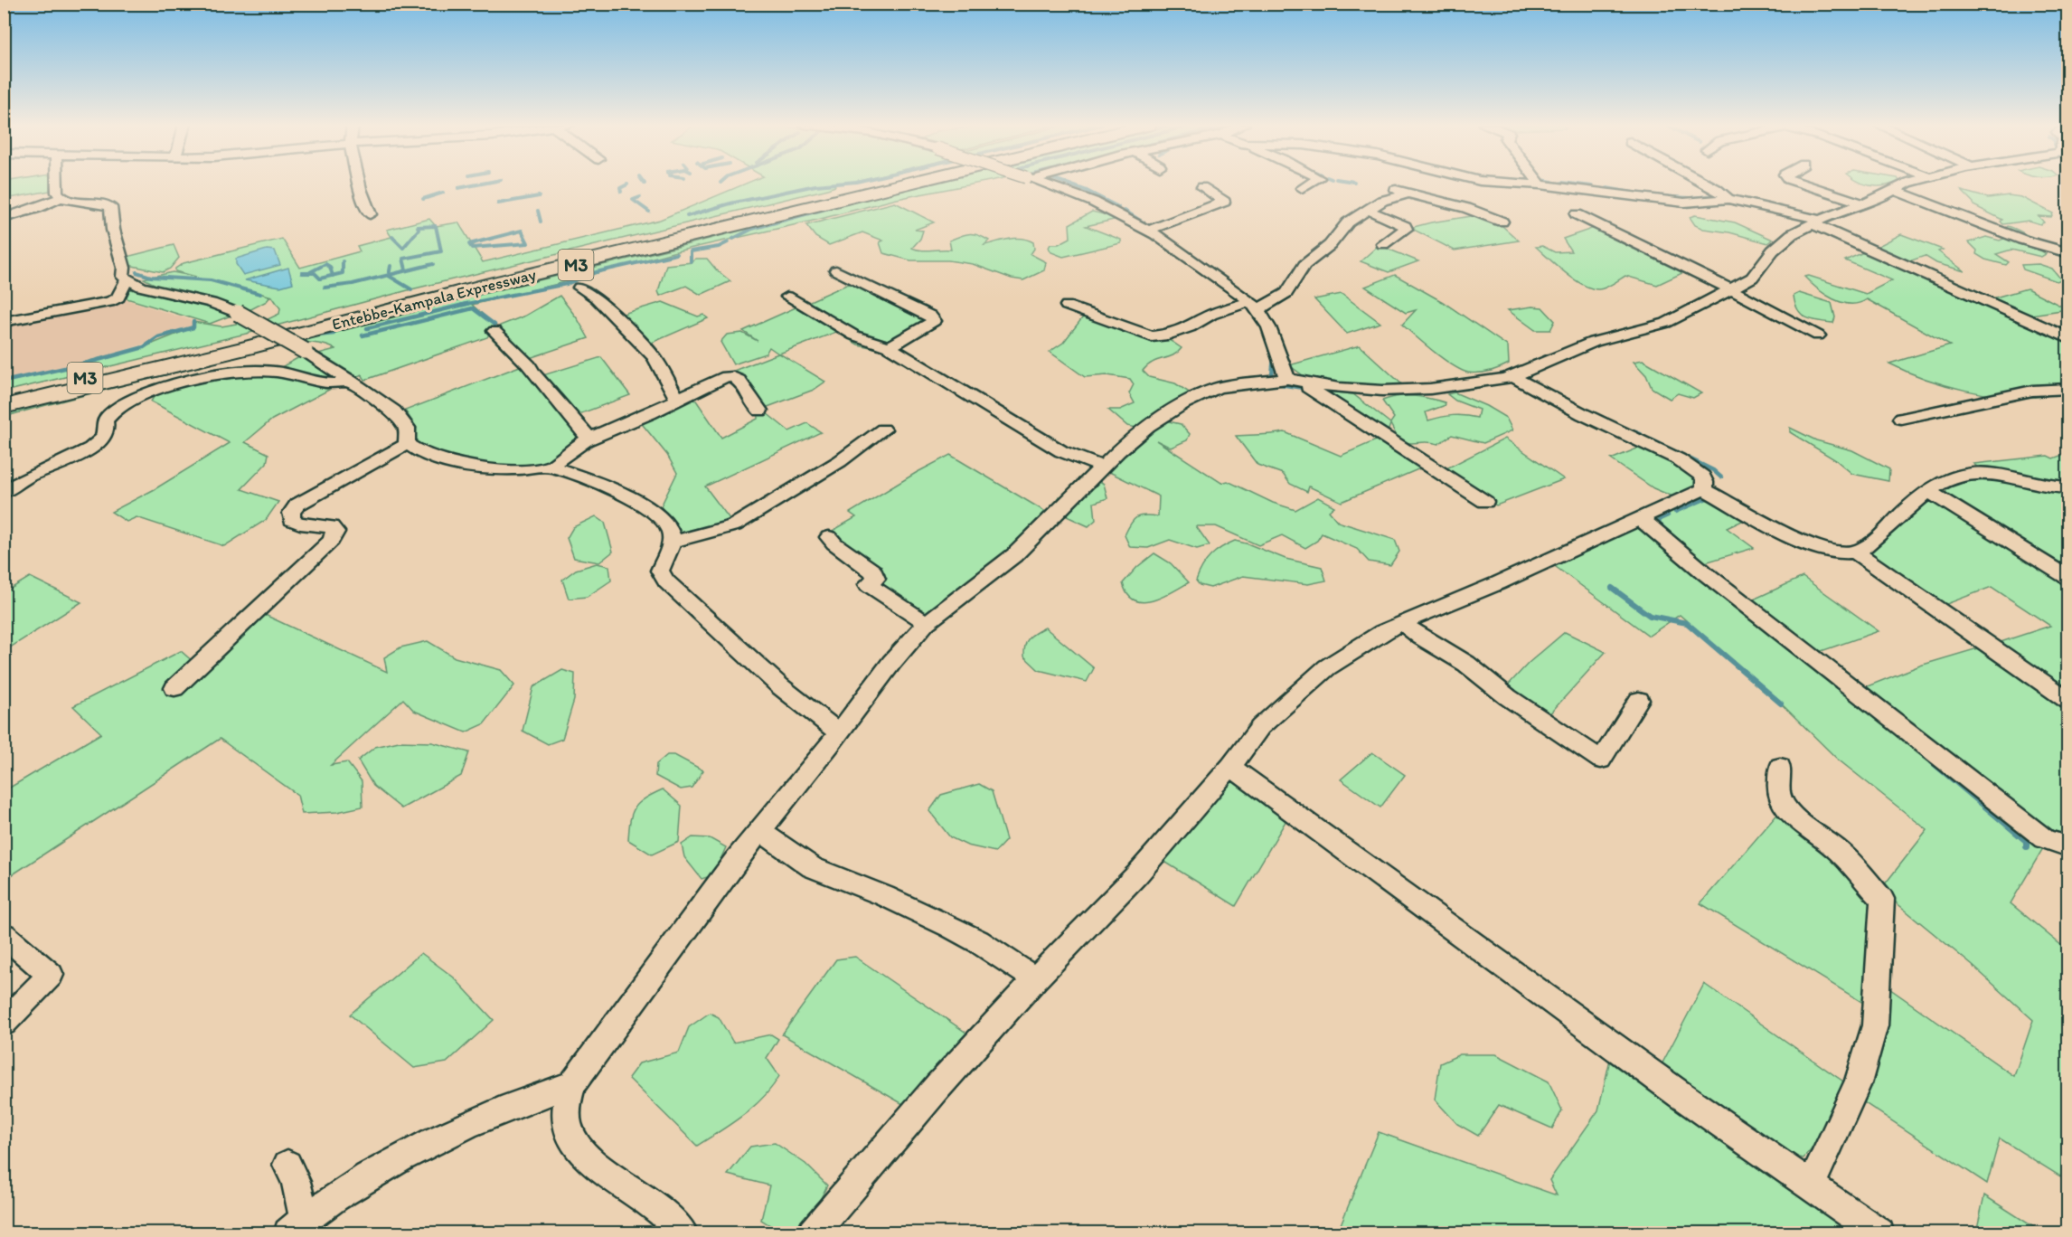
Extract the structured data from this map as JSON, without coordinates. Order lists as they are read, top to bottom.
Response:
{
  "streets": {
    "highway": ["M3", "Entebbe-Kampala Expressway"]
  }
}
